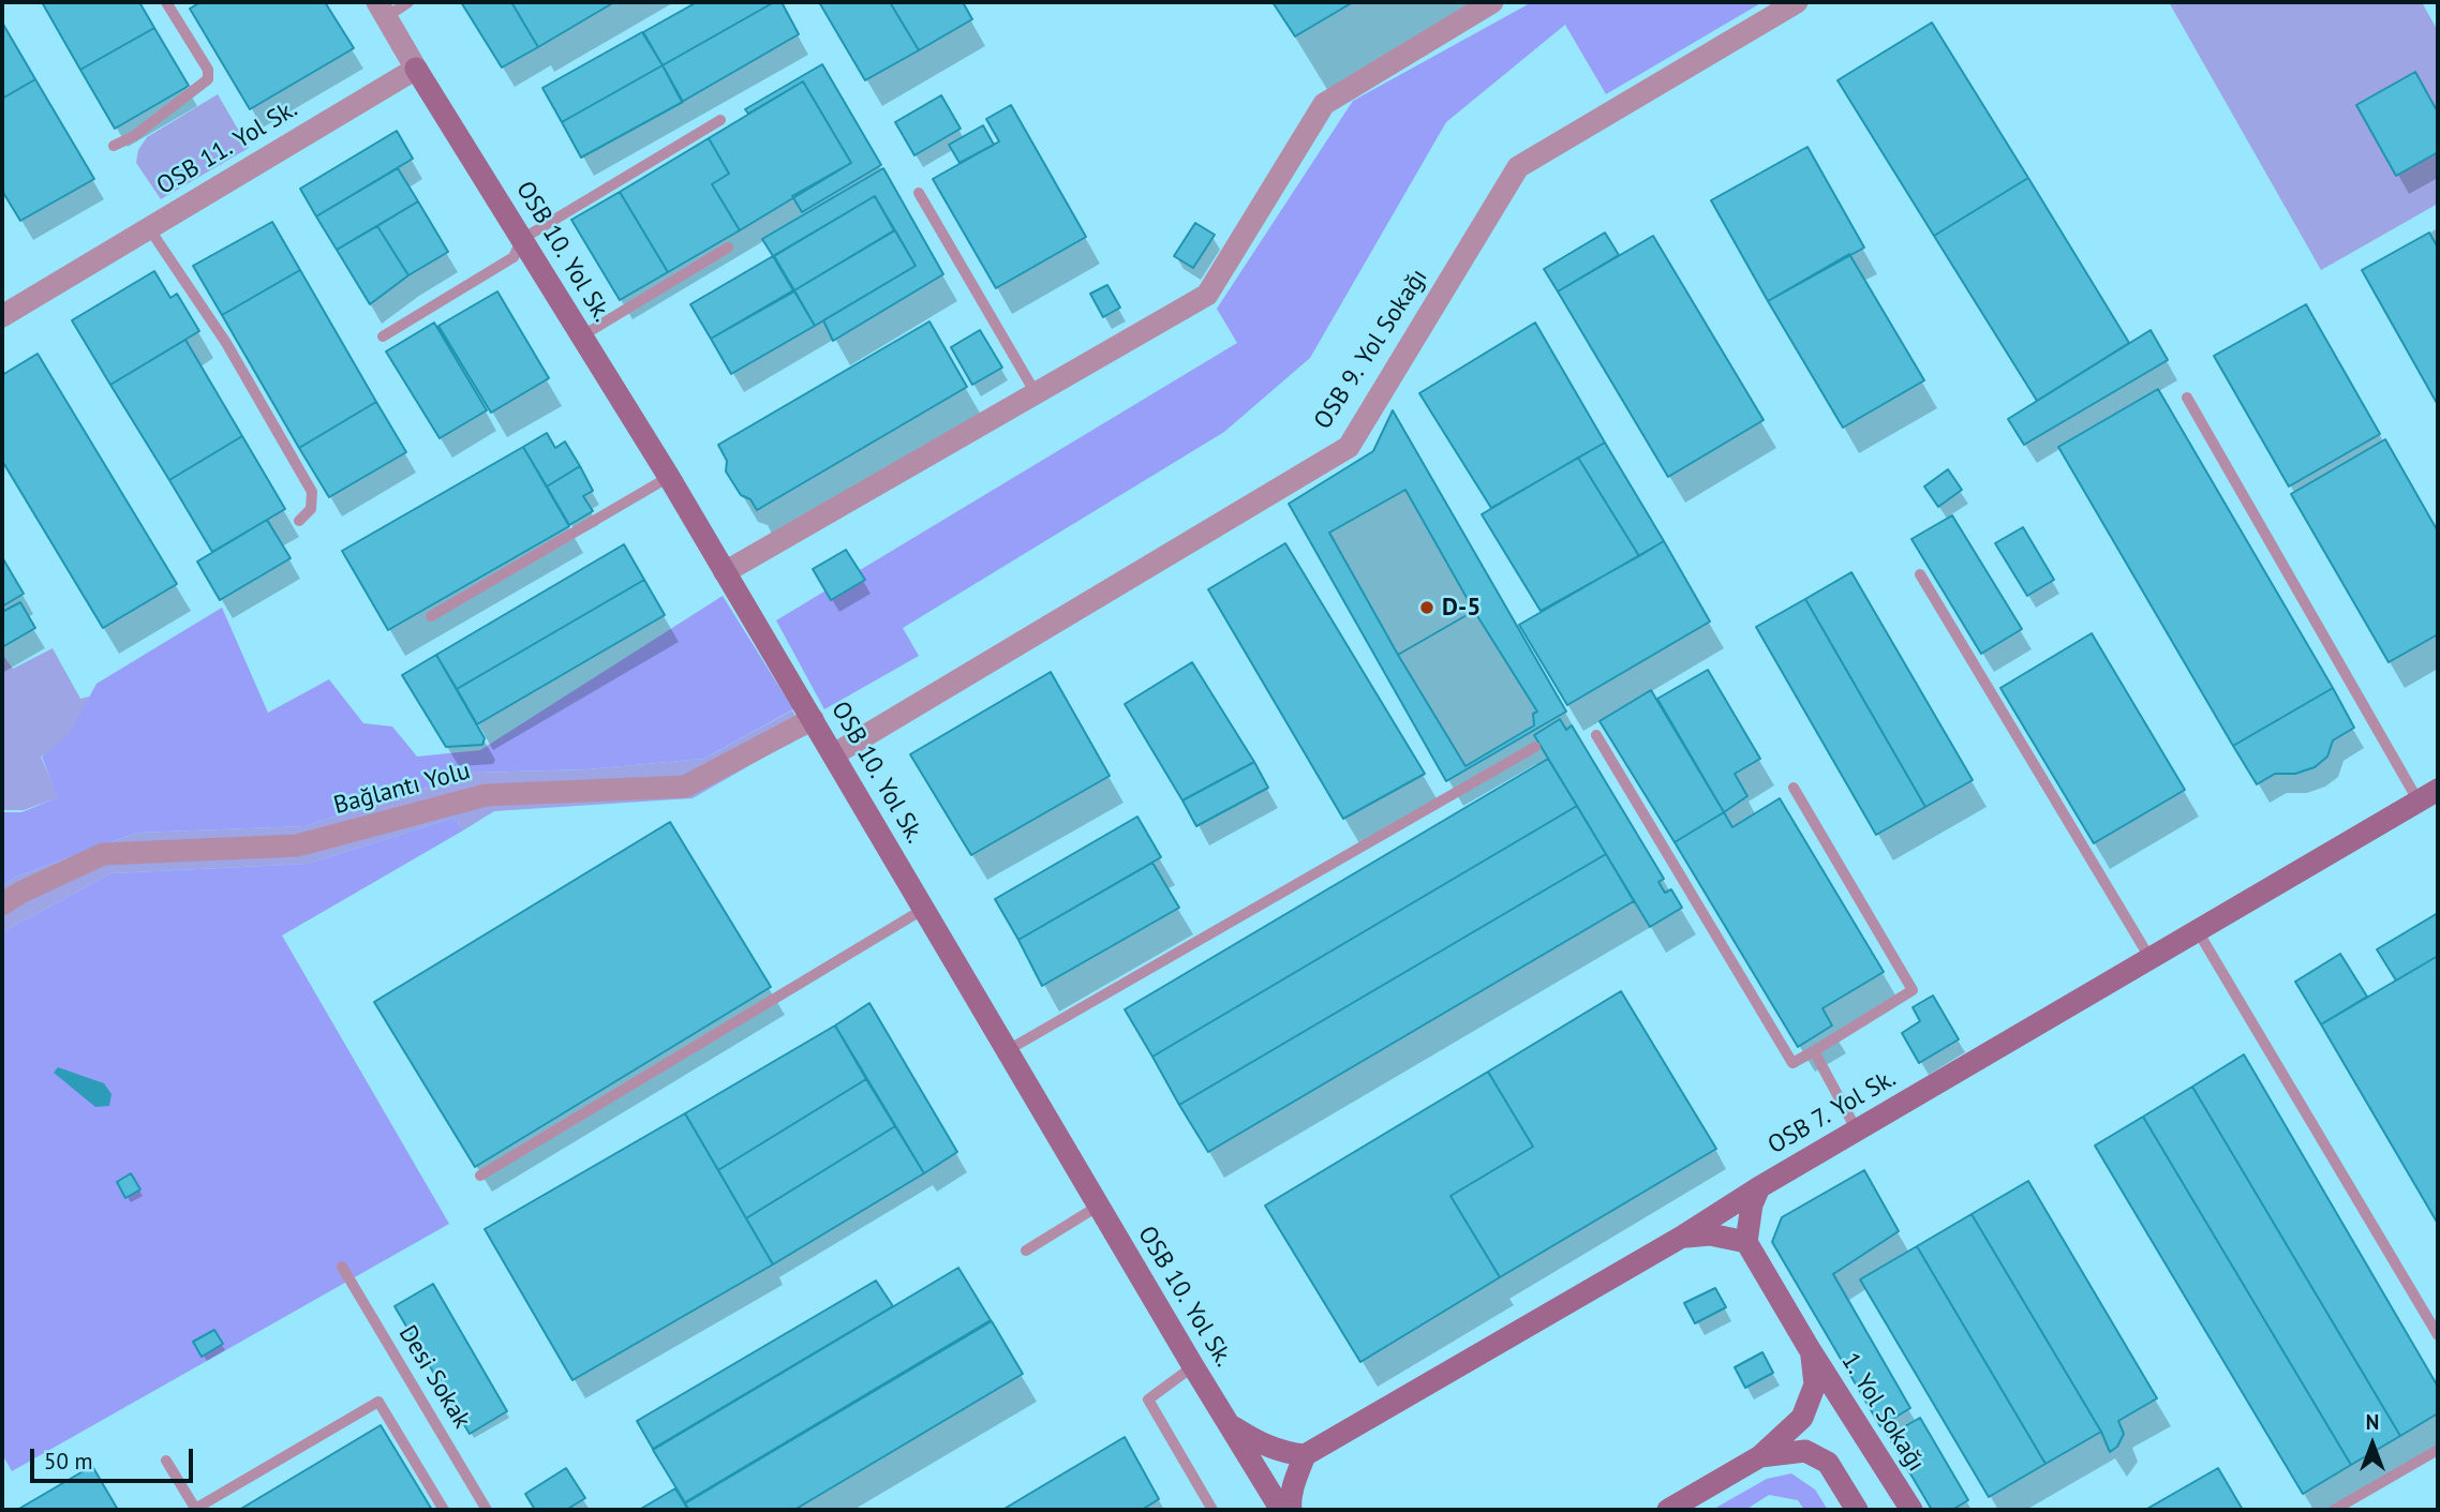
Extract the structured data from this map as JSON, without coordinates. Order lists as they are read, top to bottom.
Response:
{
  "streets": {
    "street": [
      "OSB 11. Yol Sk.",
      "OSB 10. Yol Sk.",
      "OSB 9. Yol Sokağı",
      "Bağlantı Yolu",
      "OSB 7. Yol Sk.",
      "1. Yol Sokağı"
    ],
    "lane": ["Desi Sokak"]
  },
  "crossings": [
    ["OSB 11. Yol Sk.", "OSB 10. Yol Sk."],
    ["OSB 10. Yol Sk.", "OSB 9. Yol Sokağı"],
    ["OSB 10. Yol Sk.", "Bağlantı Yolu"]
  ],
  "places": ["D-5"],
  "scale_bar": "50 m",
  "north": "top"
}
